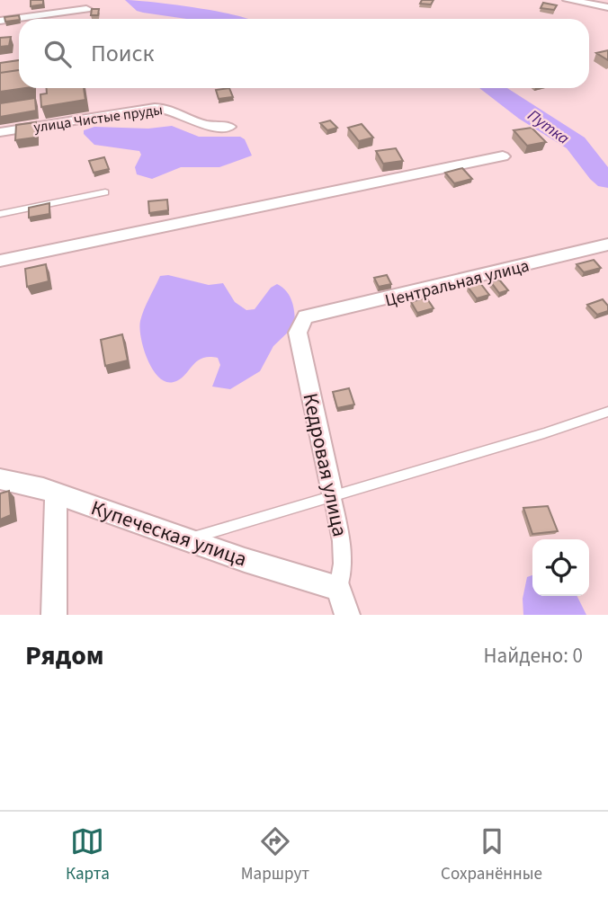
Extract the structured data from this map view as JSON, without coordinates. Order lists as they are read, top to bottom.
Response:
{
  "streets": {
    "street": [
      "улица Чистые пруды",
      "Центральная улица",
      "Кедровая улица",
      "Купеческая улица"
    ]
  },
  "crossings": [
    ["Центральная улица", "Кедровая улица"],
    ["Кедровая улица", "Купеческая улица"]
  ],
  "water": ["Путка"],
  "page": {
    "search": "Поиск",
    "heading": ["Рядом", "Найдено: 0"],
    "nav": ["Карта", "Маршрут", "Сохранённые"]
  }
}
